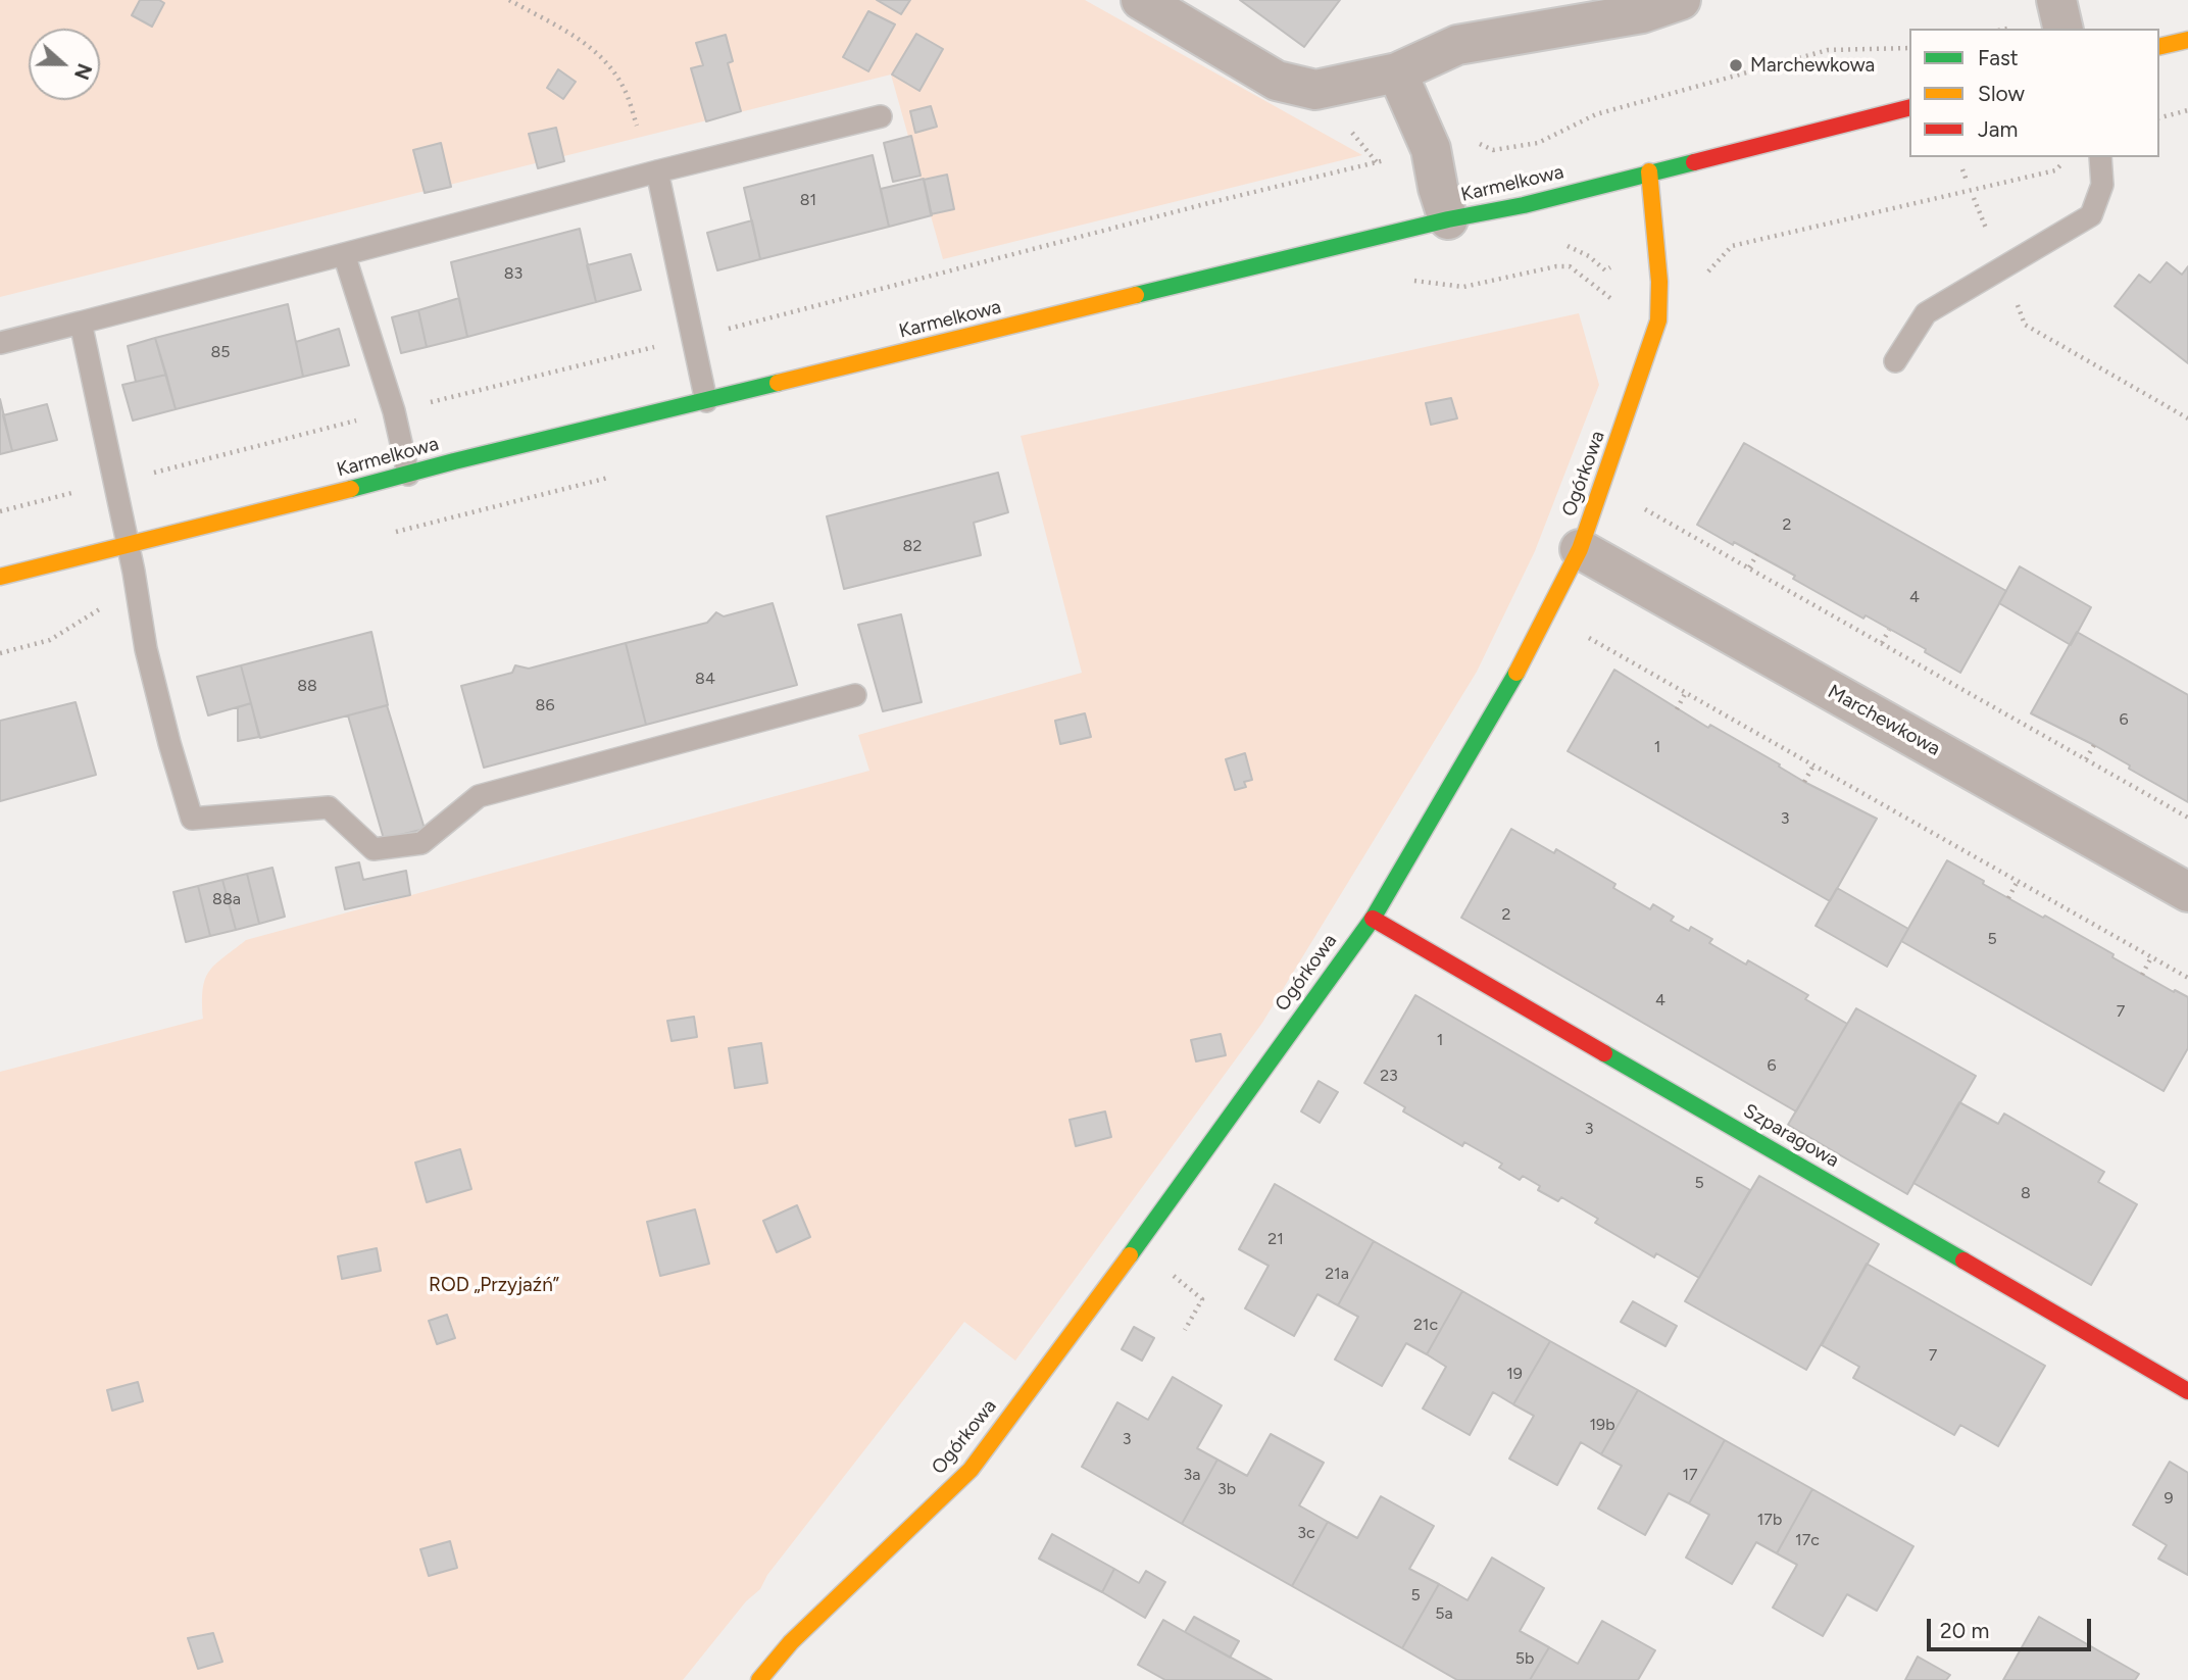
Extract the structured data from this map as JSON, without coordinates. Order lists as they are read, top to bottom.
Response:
{
  "streets": {
    "street": [
      "Karmelkowa",
      "Ogórkowa",
      "Marchewkowa",
      "Szparagowa"
    ]
  },
  "crossings": [
    ["Karmelkowa", "Ogórkowa"],
    ["Ogórkowa", "Marchewkowa"],
    ["Ogórkowa", "Szparagowa"]
  ],
  "parks": ["ROD „Przyjaźń”"],
  "places": ["Marchewkowa"],
  "house_numbers": [
    "81",
    "83",
    "85",
    "2",
    "82",
    "4",
    "84",
    "88",
    "86",
    "6",
    "1",
    "3",
    "88a",
    "2",
    "5",
    "4",
    "7",
    "1",
    "6",
    "23",
    "3",
    "5",
    "8",
    "21",
    "21a",
    "21c",
    "7",
    "19",
    "19b",
    "3",
    "3a",
    "17",
    "3b",
    "9",
    "17b",
    "3c",
    "17c",
    "5",
    "5a",
    "5b"
  ],
  "legend": ["Fast", "Slow", "Jam"],
  "scale_bar": "20 m",
  "north": "right"
}
